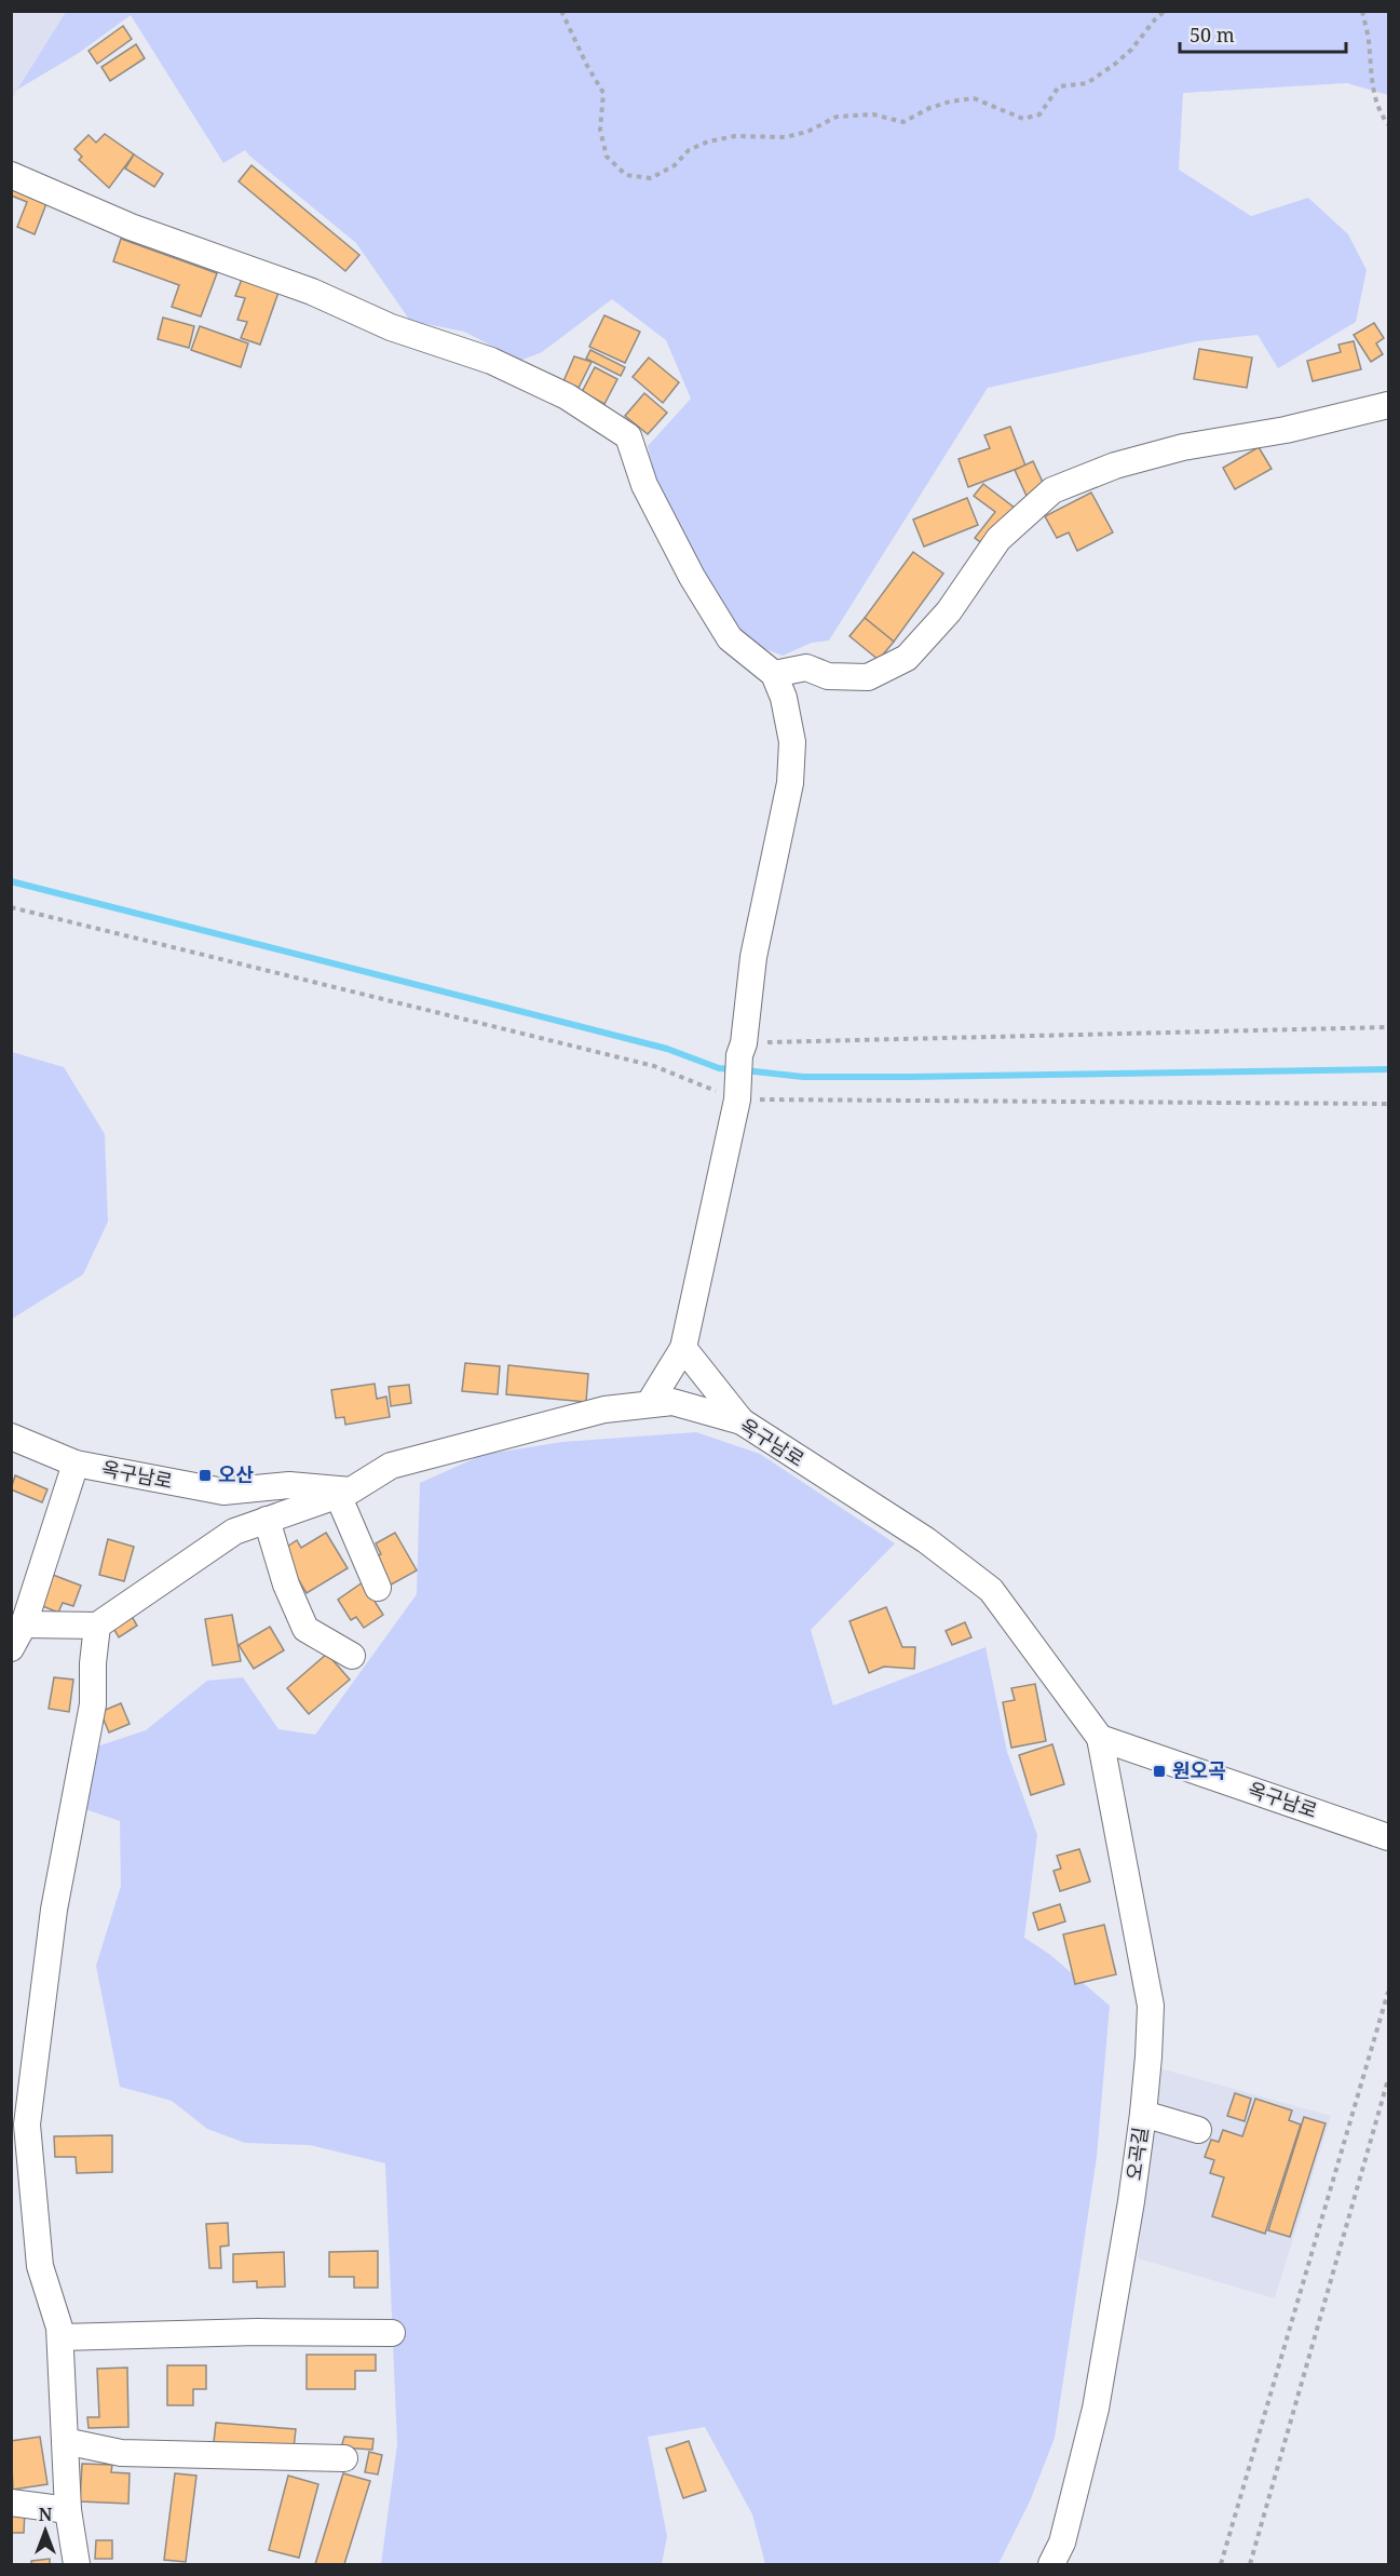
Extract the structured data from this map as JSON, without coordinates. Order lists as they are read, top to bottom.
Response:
{
  "streets": {
    "street": ["옥구남로", "오곡길"]
  },
  "crossings": [
    ["옥구남로", "오곡길"]
  ],
  "places": {
    "transit": ["오산", "원오곡"]
  },
  "scale_bar": "50 m",
  "north": "top"
}
